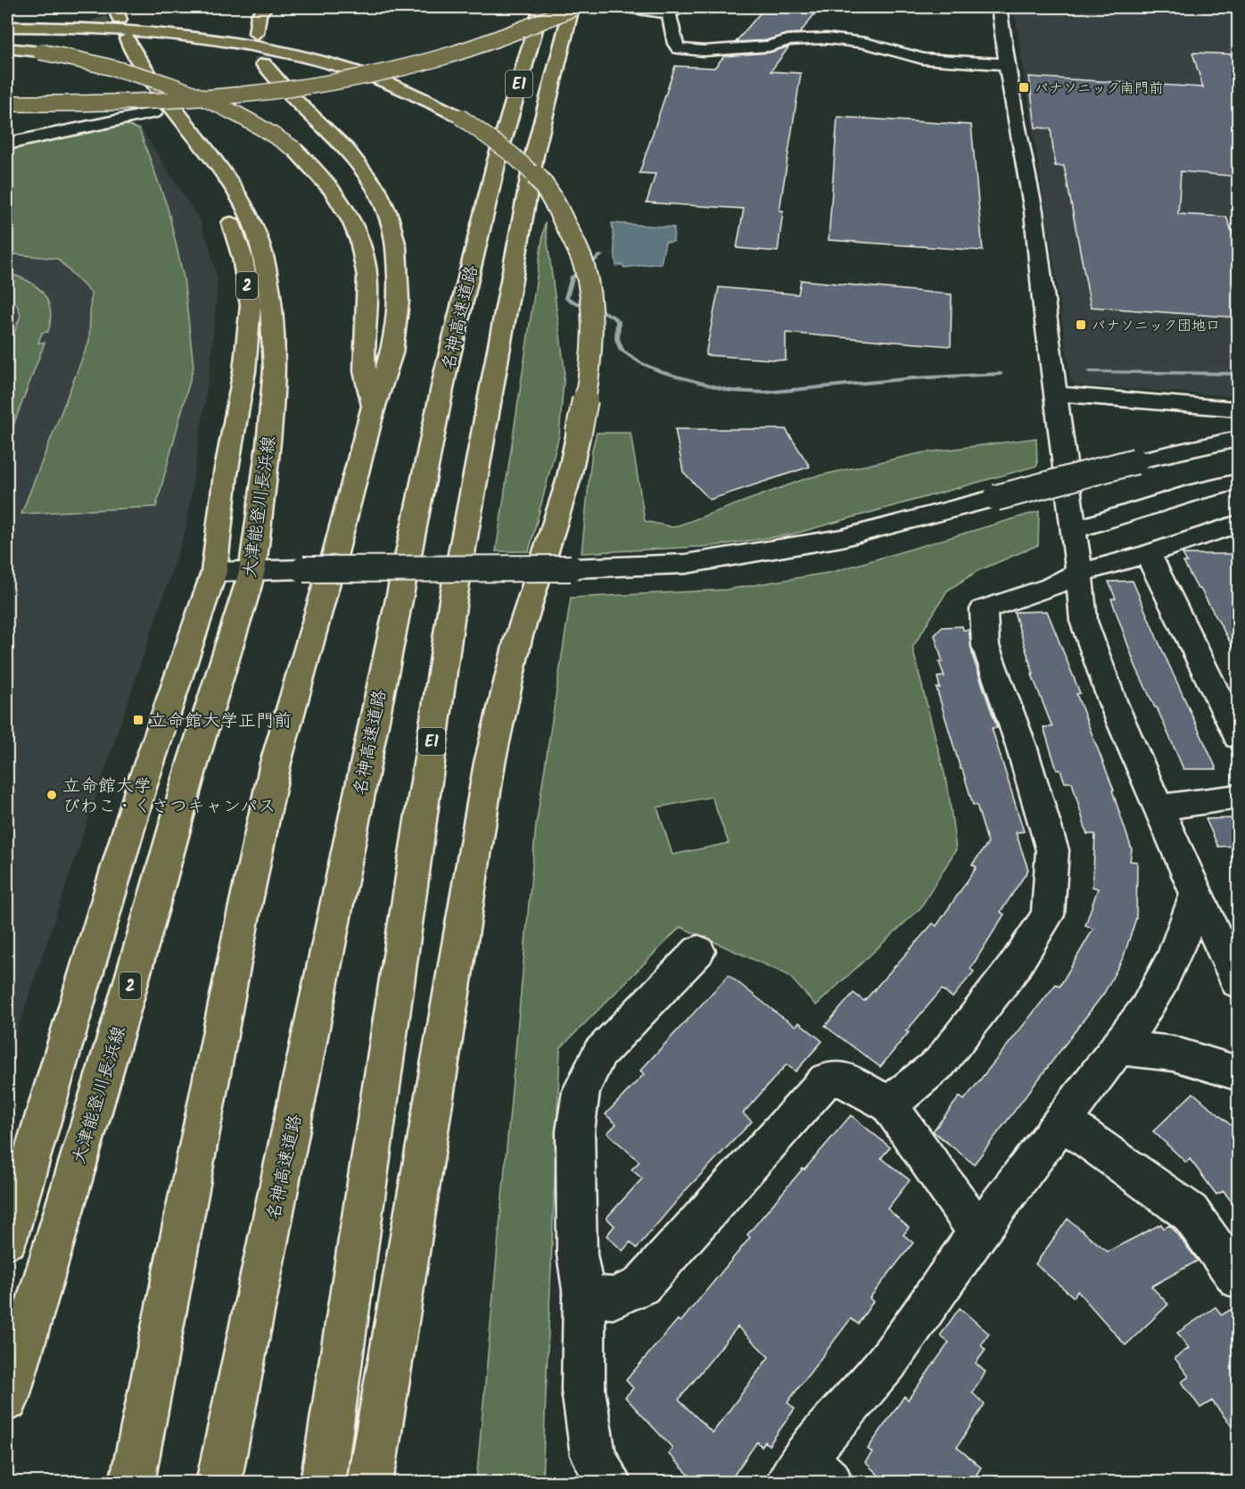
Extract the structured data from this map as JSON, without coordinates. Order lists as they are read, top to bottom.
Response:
{
  "streets": {
    "main road": [
      "E1",
      "2",
      "名神高速道路",
      "大津能登川長浜線"
    ]
  },
  "places": {
    "transit": ["パナソニック南門前", "パナソニック団地口", "立命館大学正門前"],
    "other": ["立命館大学 びわこ・くさつキャンパス"]
  }
}
